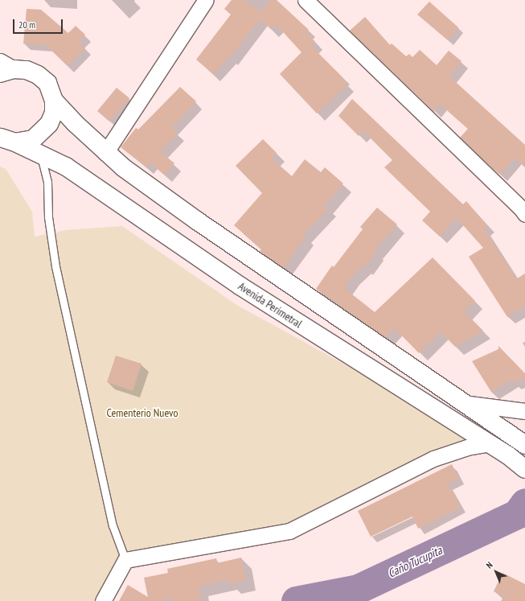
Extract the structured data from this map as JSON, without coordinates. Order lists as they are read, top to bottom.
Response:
{
  "streets": {
    "street": ["Avenida Perimetral"]
  },
  "water": ["Caño Tucupita"],
  "parks": ["Cementerio Nuevo"],
  "scale_bar": "20 m",
  "north": "top left"
}
